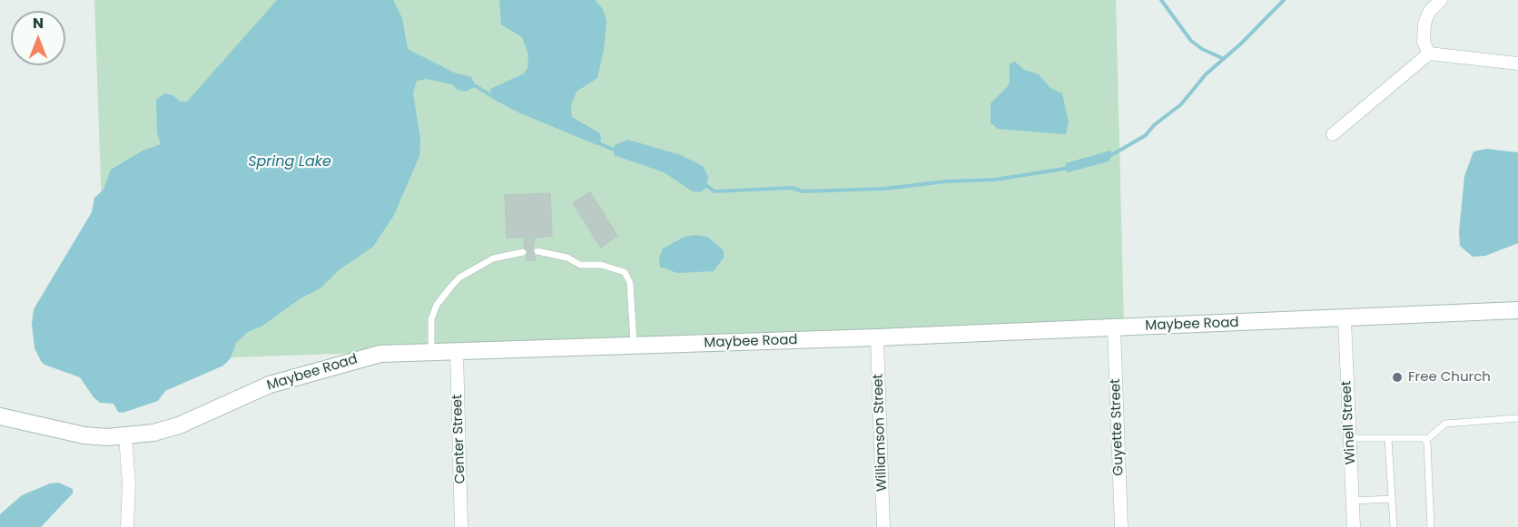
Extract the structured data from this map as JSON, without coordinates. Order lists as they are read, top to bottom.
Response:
{
  "streets": {
    "main road": ["Maybee Road"],
    "street": [
      "Winell Street",
      "Guyette Street",
      "Williamson Street",
      "Center Street"
    ]
  },
  "crossings": [
    ["Maybee Road", "Winell Street"],
    ["Maybee Road", "Guyette Street"],
    ["Maybee Road", "Williamson Street"],
    ["Maybee Road", "Center Street"]
  ],
  "water": ["Spring Lake"],
  "places": ["Free Church"],
  "north": "top"
}
